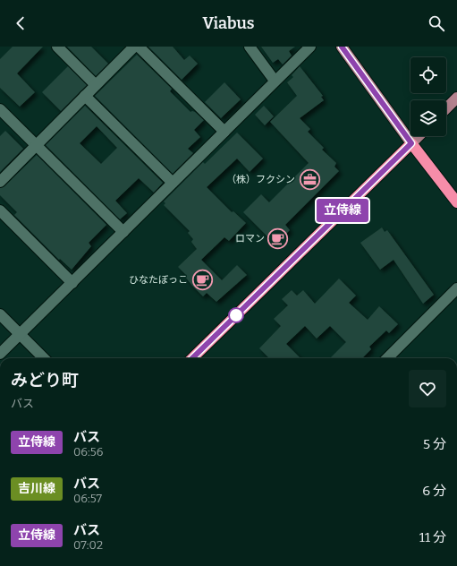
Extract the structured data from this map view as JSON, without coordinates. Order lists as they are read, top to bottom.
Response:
{
  "places": {
    "office": ["（株）フクシン"],
    "cafe": ["ロマン", "ひなたぼっこ"]
  },
  "lines": ["bus line 立侍線"],
  "page": {
    "header": "Viabus",
    "on_map": "立侍線",
    "heading": ["みどり町", "バス"],
    "list": [
      {
        "mark": "立侍線",
        "name": "バス",
        "note": "06:56",
        "value": "5 分"
      },
      {
        "mark": "吉川線",
        "name": "バス",
        "note": "06:57",
        "value": "6 分"
      },
      {
        "mark": "立侍線",
        "name": "バス",
        "note": "07:02",
        "value": "11 分"
      }
    ]
  }
}
